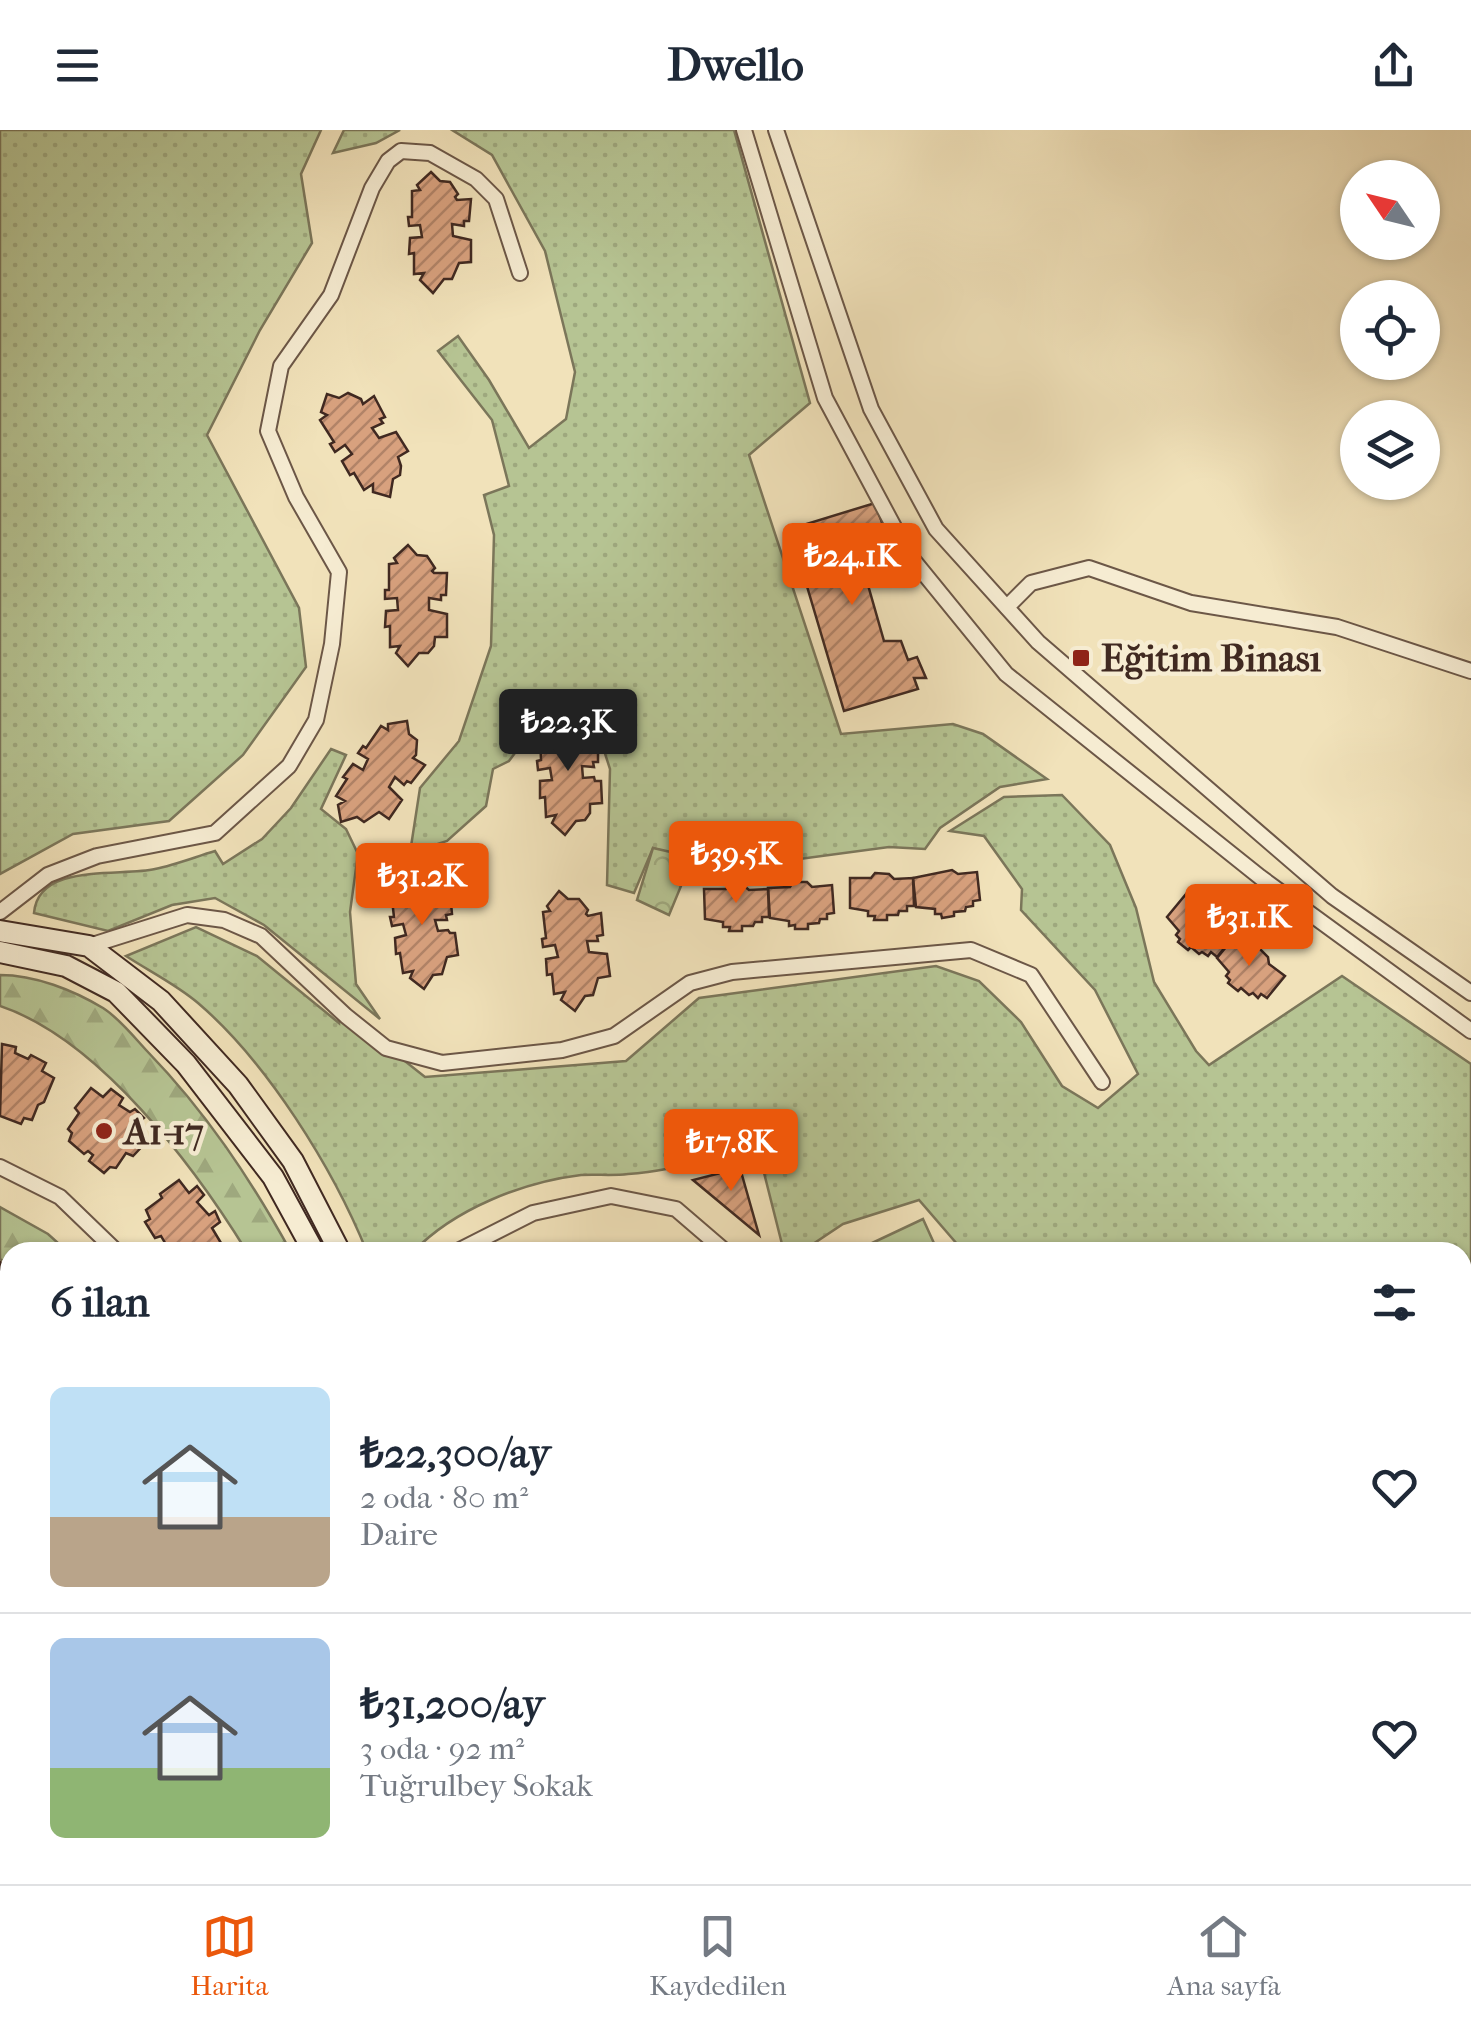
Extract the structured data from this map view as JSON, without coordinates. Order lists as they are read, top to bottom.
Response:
{
  "places": {
    "transit": ["Eğitim Binası"],
    "other": ["A1-17"]
  },
  "north": "top left",
  "page": {
    "header": "Dwello",
    "price": [
      "₺24.1K",
      "₺22.3K",
      "₺39.5K",
      "₺31.2K",
      "₺31.1K",
      "₺17.8K"
    ],
    "heading": "6 ilan",
    "list": [
      {
        "name": "₺22,300/ay",
        "note": "2 oda · 80 m² · Daire"
      },
      {
        "name": "₺31,200/ay",
        "note": "3 oda · 92 m² · Tuğrulbey Sokak"
      }
    ],
    "tabs": ["Harita", "Kaydedilen", "Ana sayfa"]
  }
}
